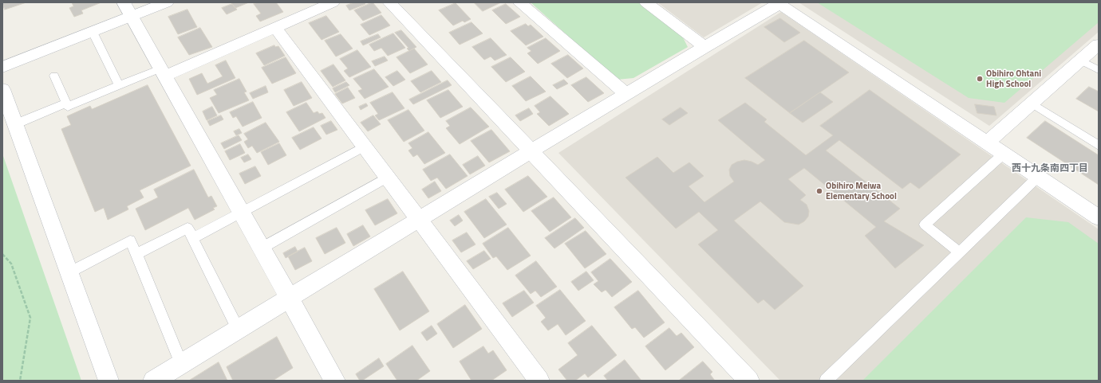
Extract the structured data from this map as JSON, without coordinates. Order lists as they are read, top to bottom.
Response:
{
  "districts": ["西十九条南四丁目"],
  "places": ["Obihiro Ohtani High School", "Obihiro Meiwa Elementary School"]
}
